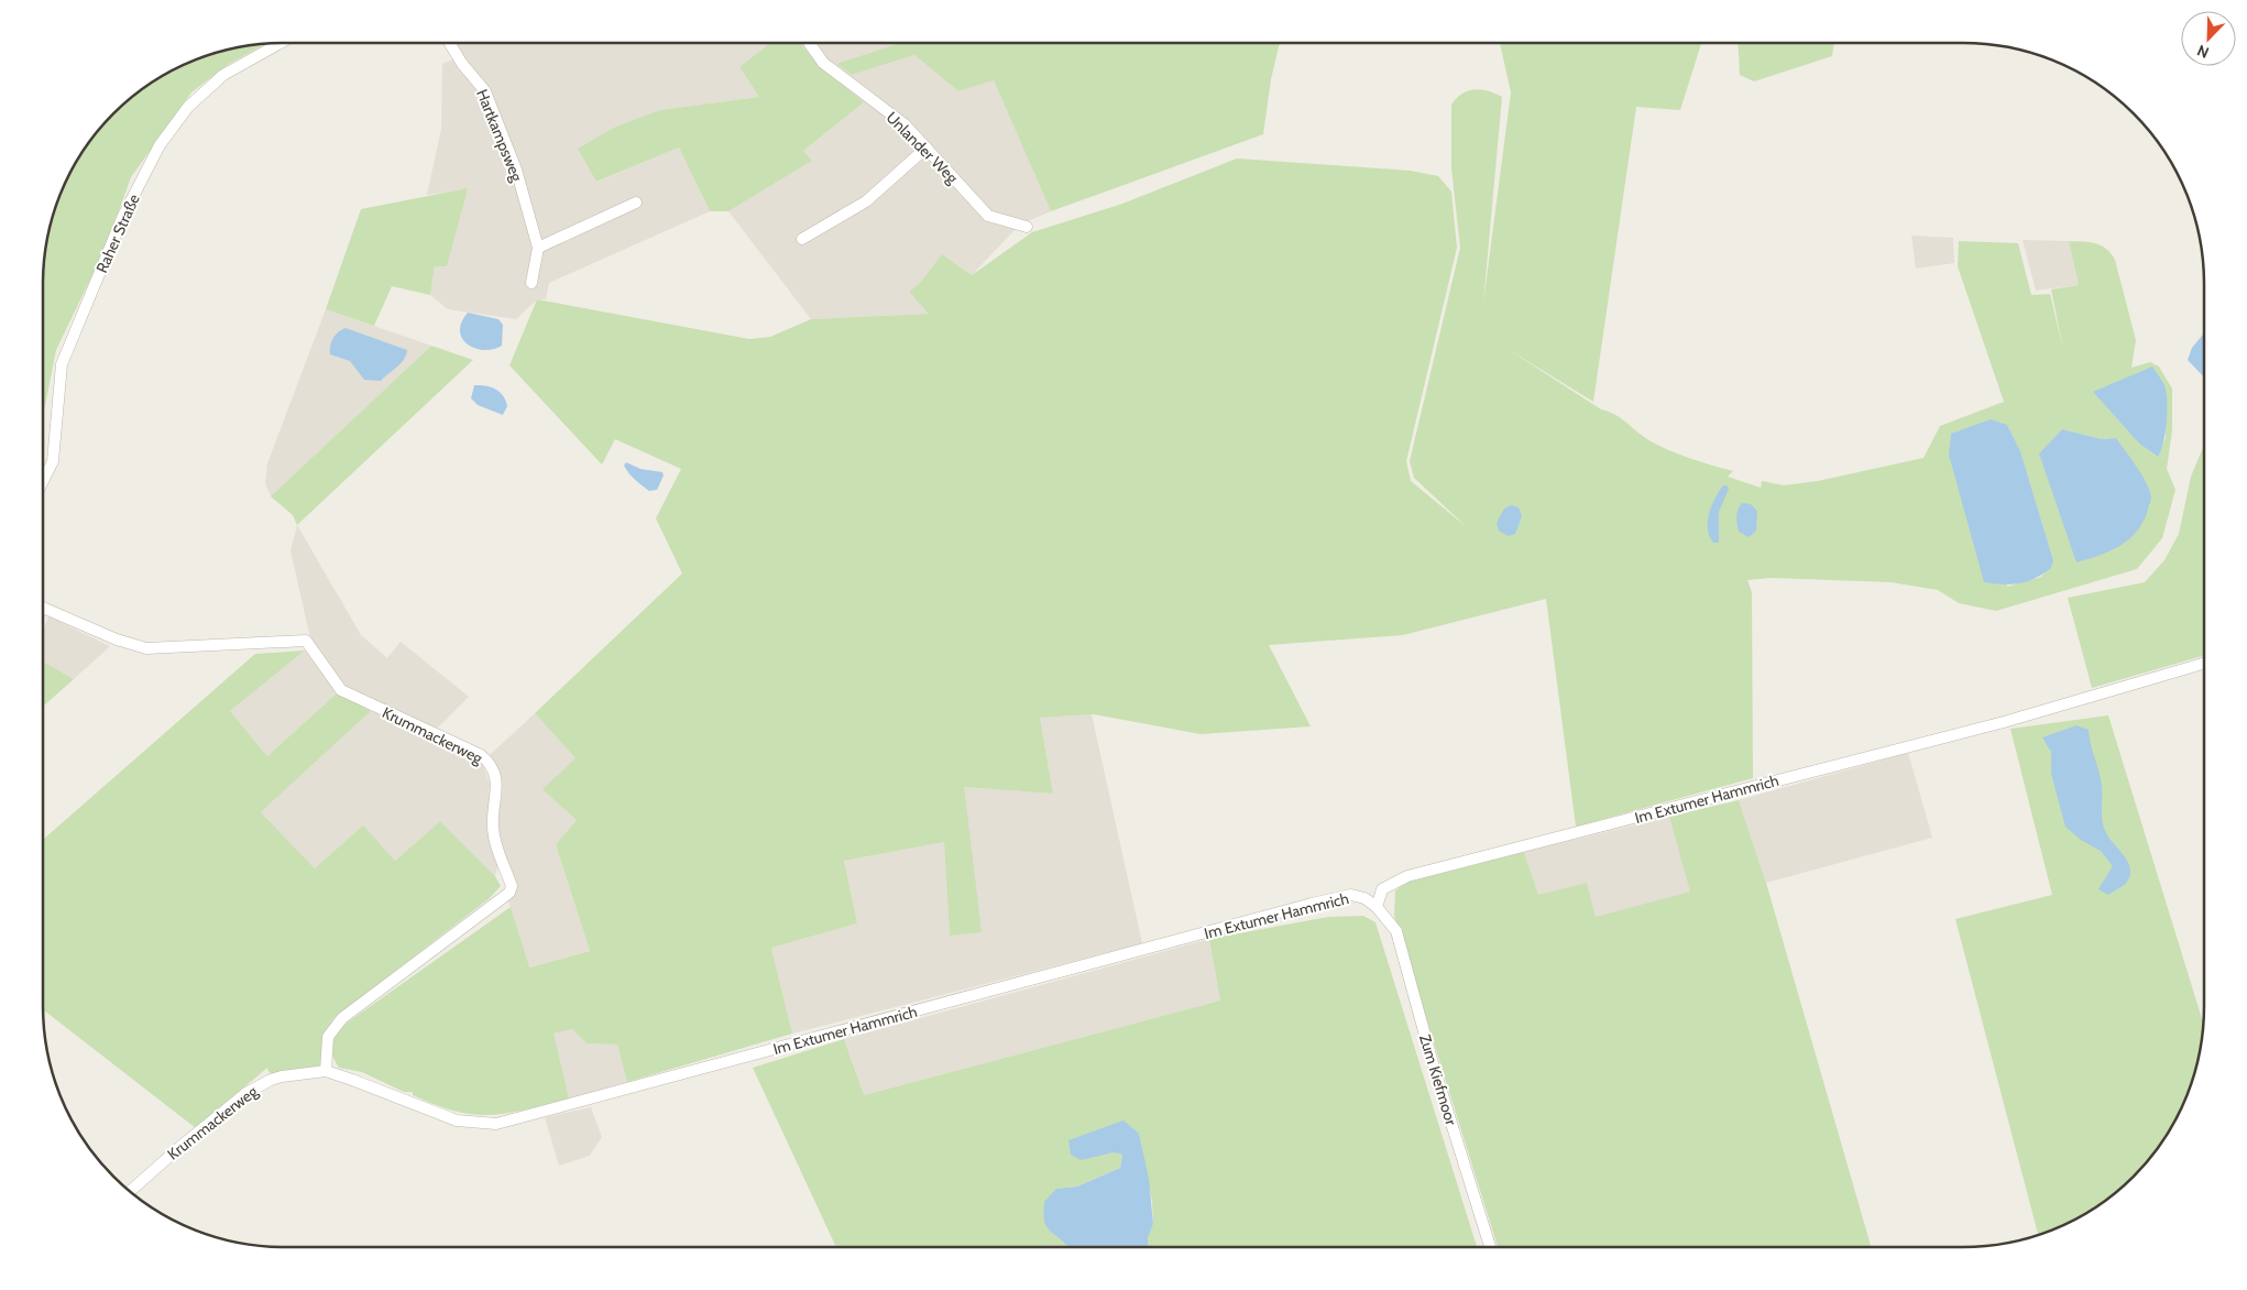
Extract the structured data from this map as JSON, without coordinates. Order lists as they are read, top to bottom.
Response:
{
  "streets": {
    "street": [
      "Hartkampsweg",
      "Unlander Weg",
      "Raher Straße",
      "Krummackerweg",
      "Im Extumer Hammrich",
      "Zum Kiefmoor"
    ]
  },
  "crossings": [
    ["Krummackerweg", "Im Extumer Hammrich"],
    ["Im Extumer Hammrich", "Zum Kiefmoor"]
  ],
  "north": "bottom left"
}
